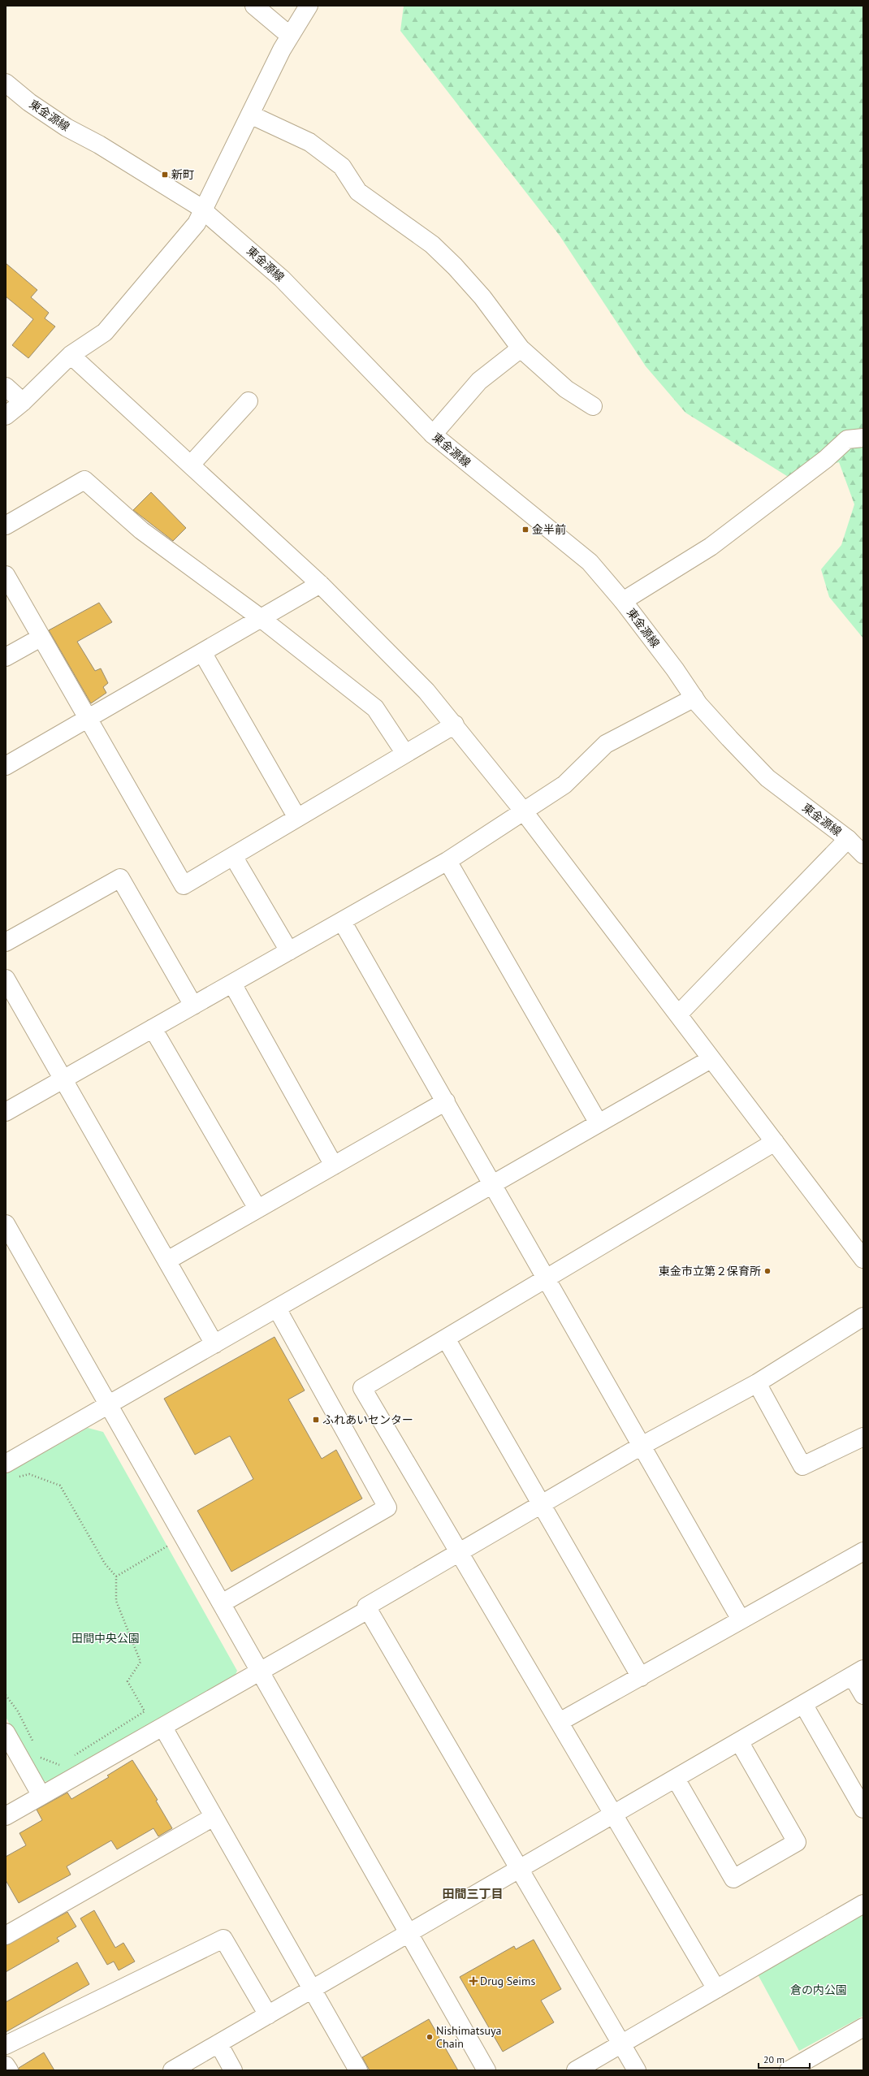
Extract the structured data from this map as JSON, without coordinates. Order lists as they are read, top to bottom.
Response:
{
  "streets": {
    "street": ["東金源線"]
  },
  "districts": ["田間三丁目"],
  "parks": ["田間中央公園", "倉の内公園"],
  "places": {
    "transit": ["新町", "金半前", "ふれあいセンター"],
    "other": ["東金市立第２保育所", "Nishimatsuya Chain"],
    "health": ["Drug Seims"]
  },
  "scale_bar": "20 m"
}
